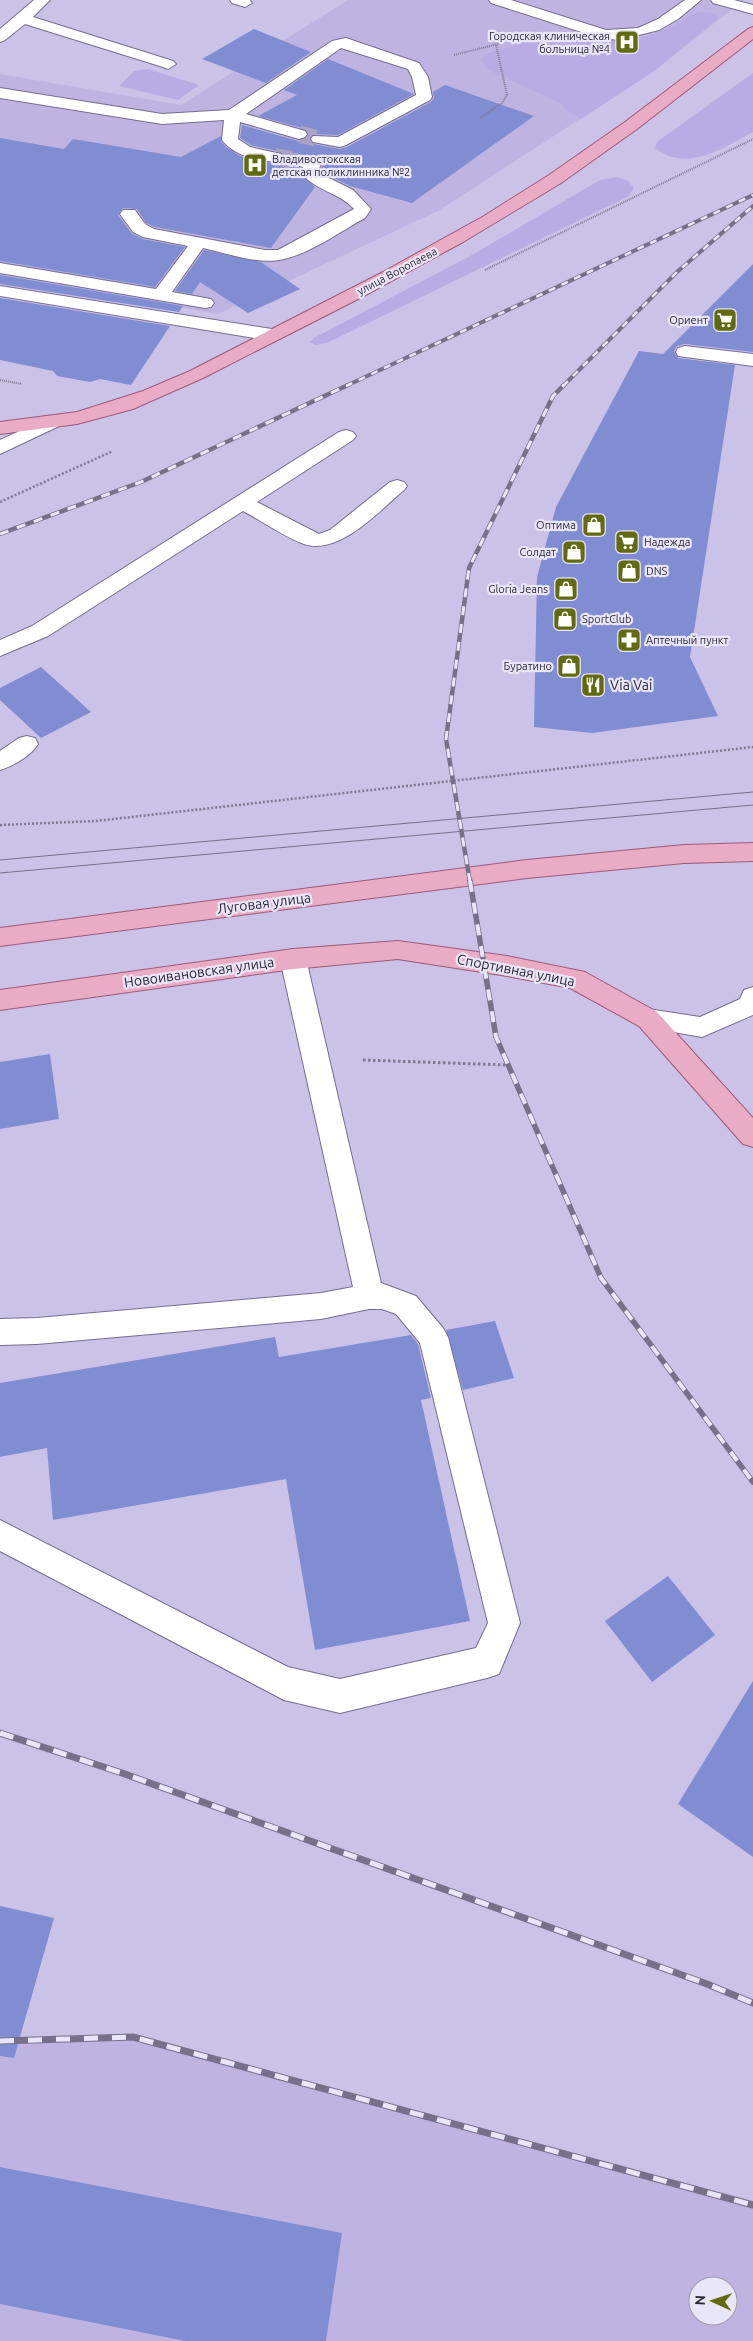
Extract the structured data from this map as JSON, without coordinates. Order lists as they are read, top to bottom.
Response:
{
  "streets": {
    "main road": [
      "улица Воропаева",
      "Луговая улица",
      "Спортивная улица",
      "Новоивановская улица"
    ]
  },
  "crossings": [
    ["Спортивная улица", "Новоивановская улица"]
  ],
  "places": {
    "hospital": ["Городская клиническая больница №4", "Владивостокская детская поликлинника №2"],
    "supermarket": ["Ориент", "Надежда"],
    "shop": [
      "Оптима",
      "Солдат",
      "DNS",
      "Gloria Jeans",
      "SportClub",
      "Буратино"
    ],
    "pharmacy": ["Аптечный пункт"],
    "restaurant": ["Via Vai"]
  },
  "north": "left"
}
